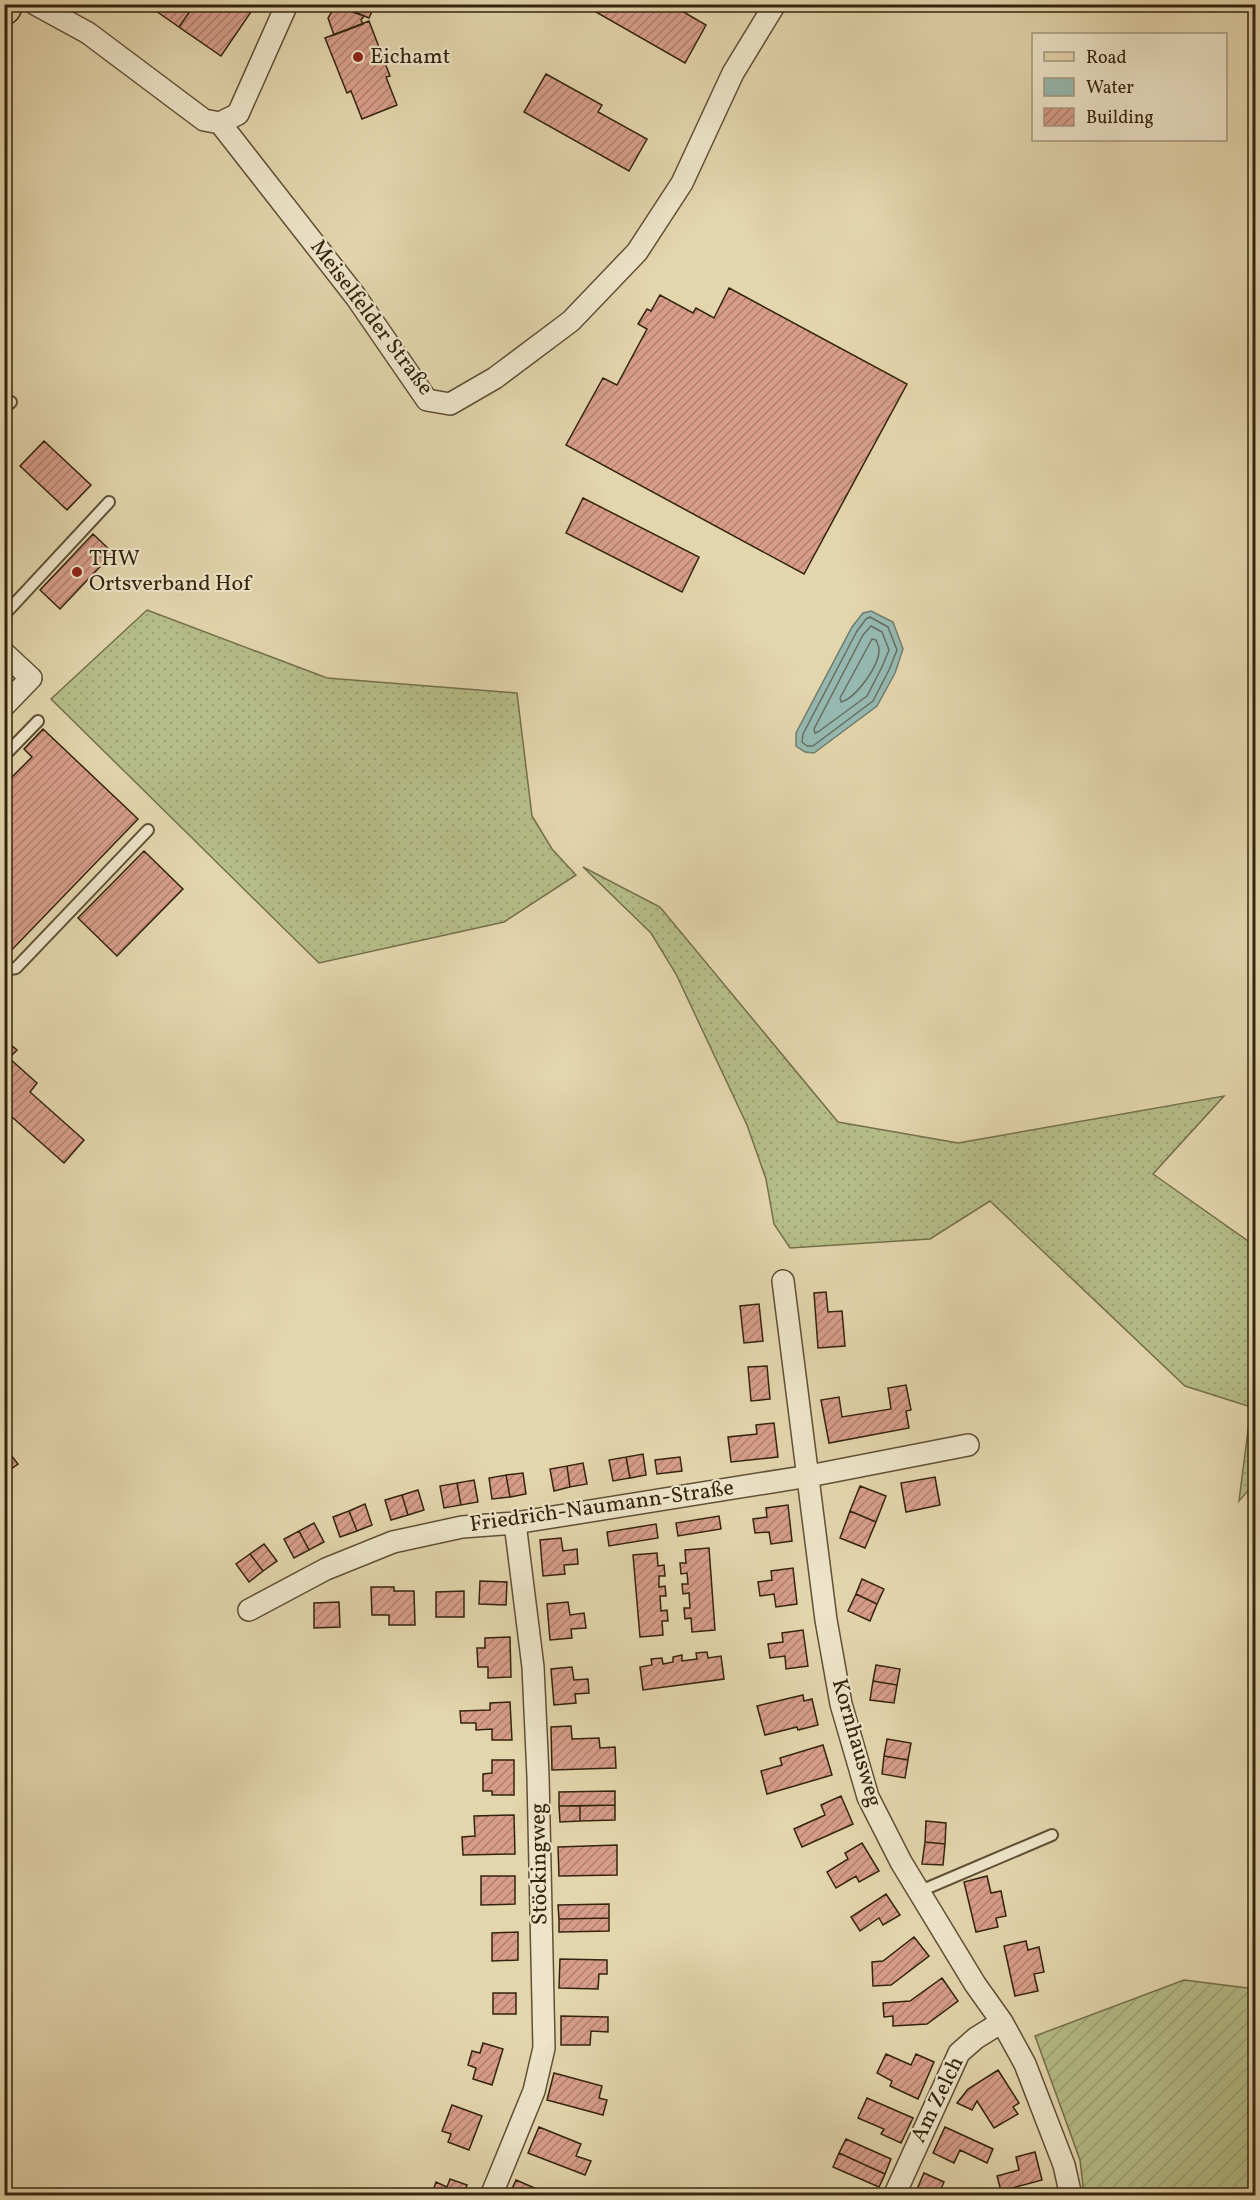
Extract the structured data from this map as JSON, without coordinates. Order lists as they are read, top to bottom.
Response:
{
  "streets": {
    "street": [
      "Meiselfelder Straße",
      "Friedrich-Naumann-Straße",
      "Kornhausweg",
      "Stöckingweg",
      "Am Zelch"
    ]
  },
  "crossings": [
    ["Friedrich-Naumann-Straße", "Kornhausweg"],
    ["Friedrich-Naumann-Straße", "Stöckingweg"],
    ["Kornhausweg", "Am Zelch"]
  ],
  "places": ["Eichamt", "THW Ortsverband Hof"],
  "legend": ["Road", "Water", "Building"]
}
